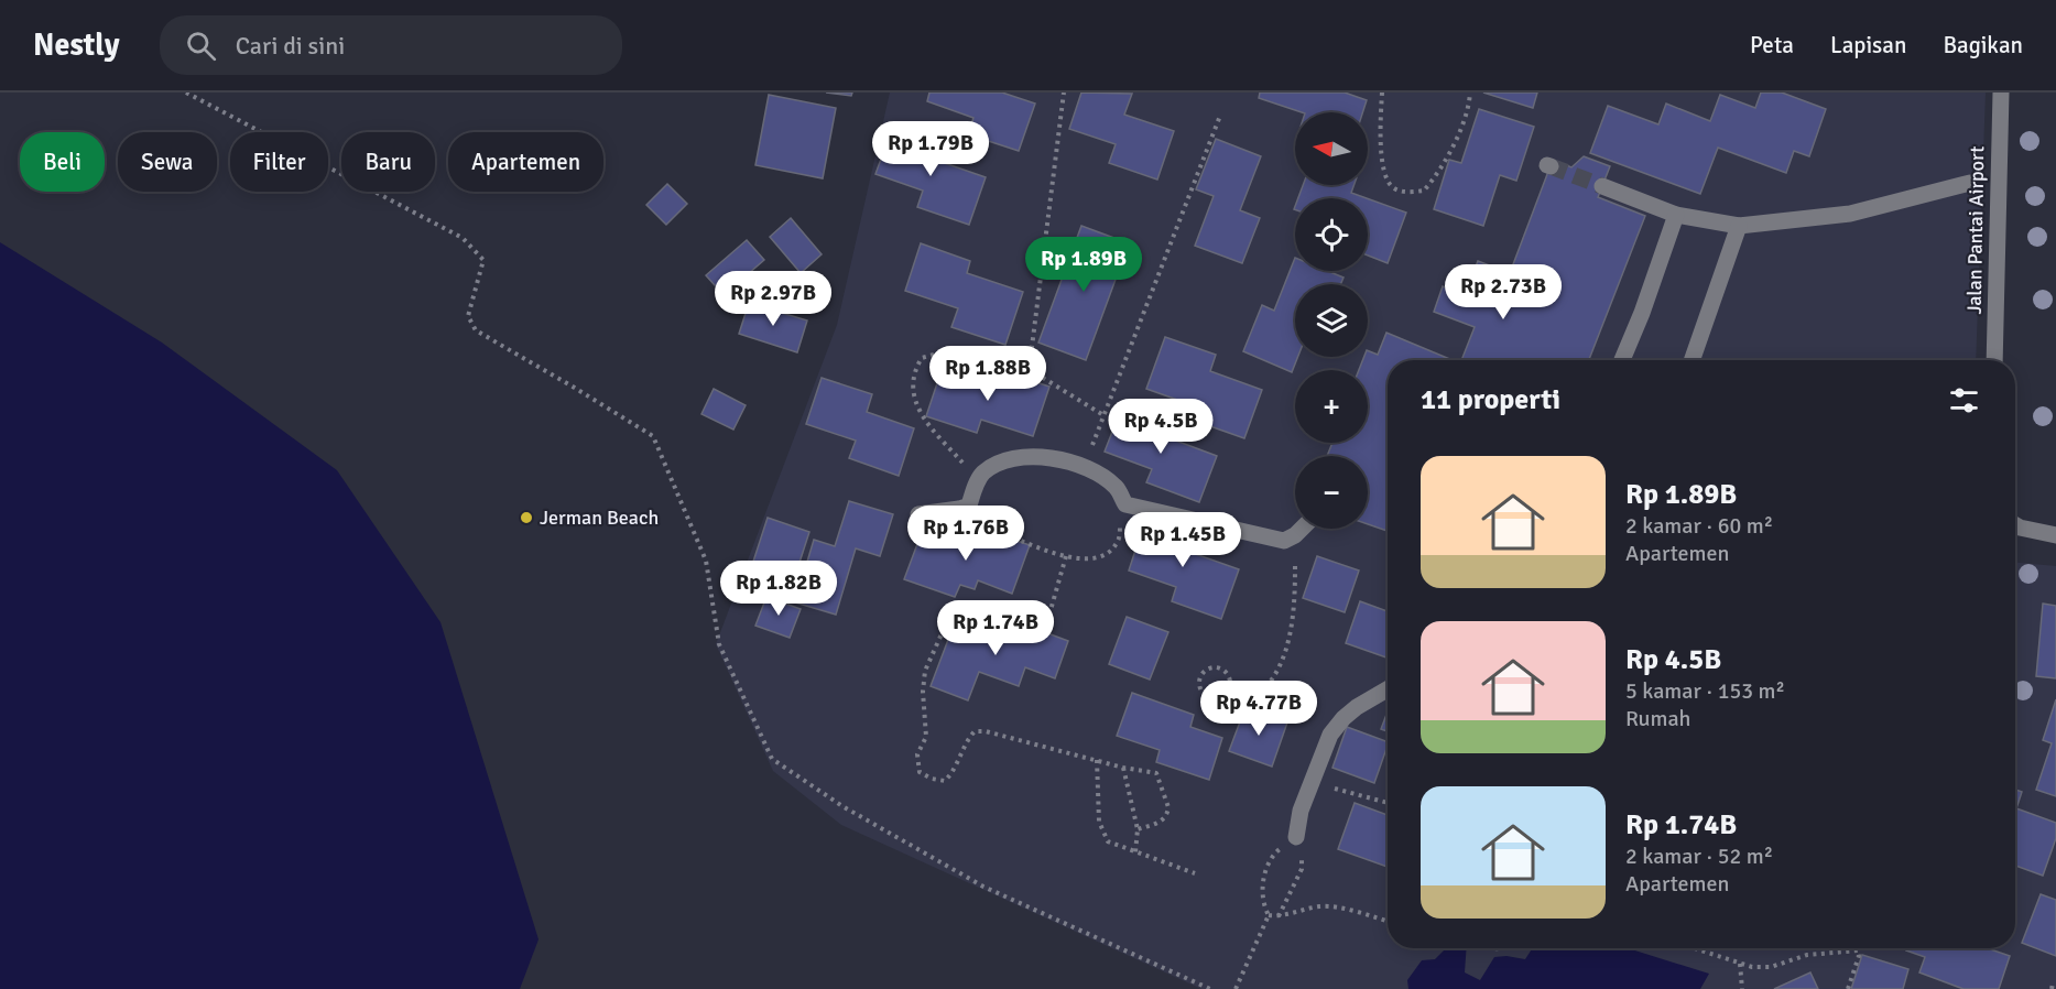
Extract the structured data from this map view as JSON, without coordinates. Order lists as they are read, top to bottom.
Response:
{
  "streets": {
    "street": ["Jalan Pantai Airport"]
  },
  "places": ["Jerman Beach"],
  "north": "left",
  "page": {
    "header": "Nestly",
    "search": "Cari di sini",
    "nav": ["Peta", "Lapisan", "Bagikan"],
    "map_buttons": ["+", "−"],
    "price": [
      "Rp 1.79B",
      "Rp 1.89B",
      "Rp 2.73B",
      "Rp 2.97B",
      "Rp 1.88B",
      "Rp 4.5B",
      "Rp 1.76B",
      "Rp 1.45B",
      "Rp 1.82B",
      "Rp 1.74B",
      "Rp 4.77B"
    ],
    "chip": [
      "Beli",
      "Sewa",
      "Filter",
      "Baru",
      "Apartemen"
    ],
    "heading": "11 properti",
    "list": [
      {
        "name": "Rp 1.89B",
        "note": "2 kamar · 60 m² · Apartemen"
      },
      {
        "name": "Rp 4.5B",
        "note": "5 kamar · 153 m² · Rumah"
      },
      {
        "name": "Rp 1.74B",
        "note": "2 kamar · 52 m² · Apartemen"
      }
    ]
  }
}
